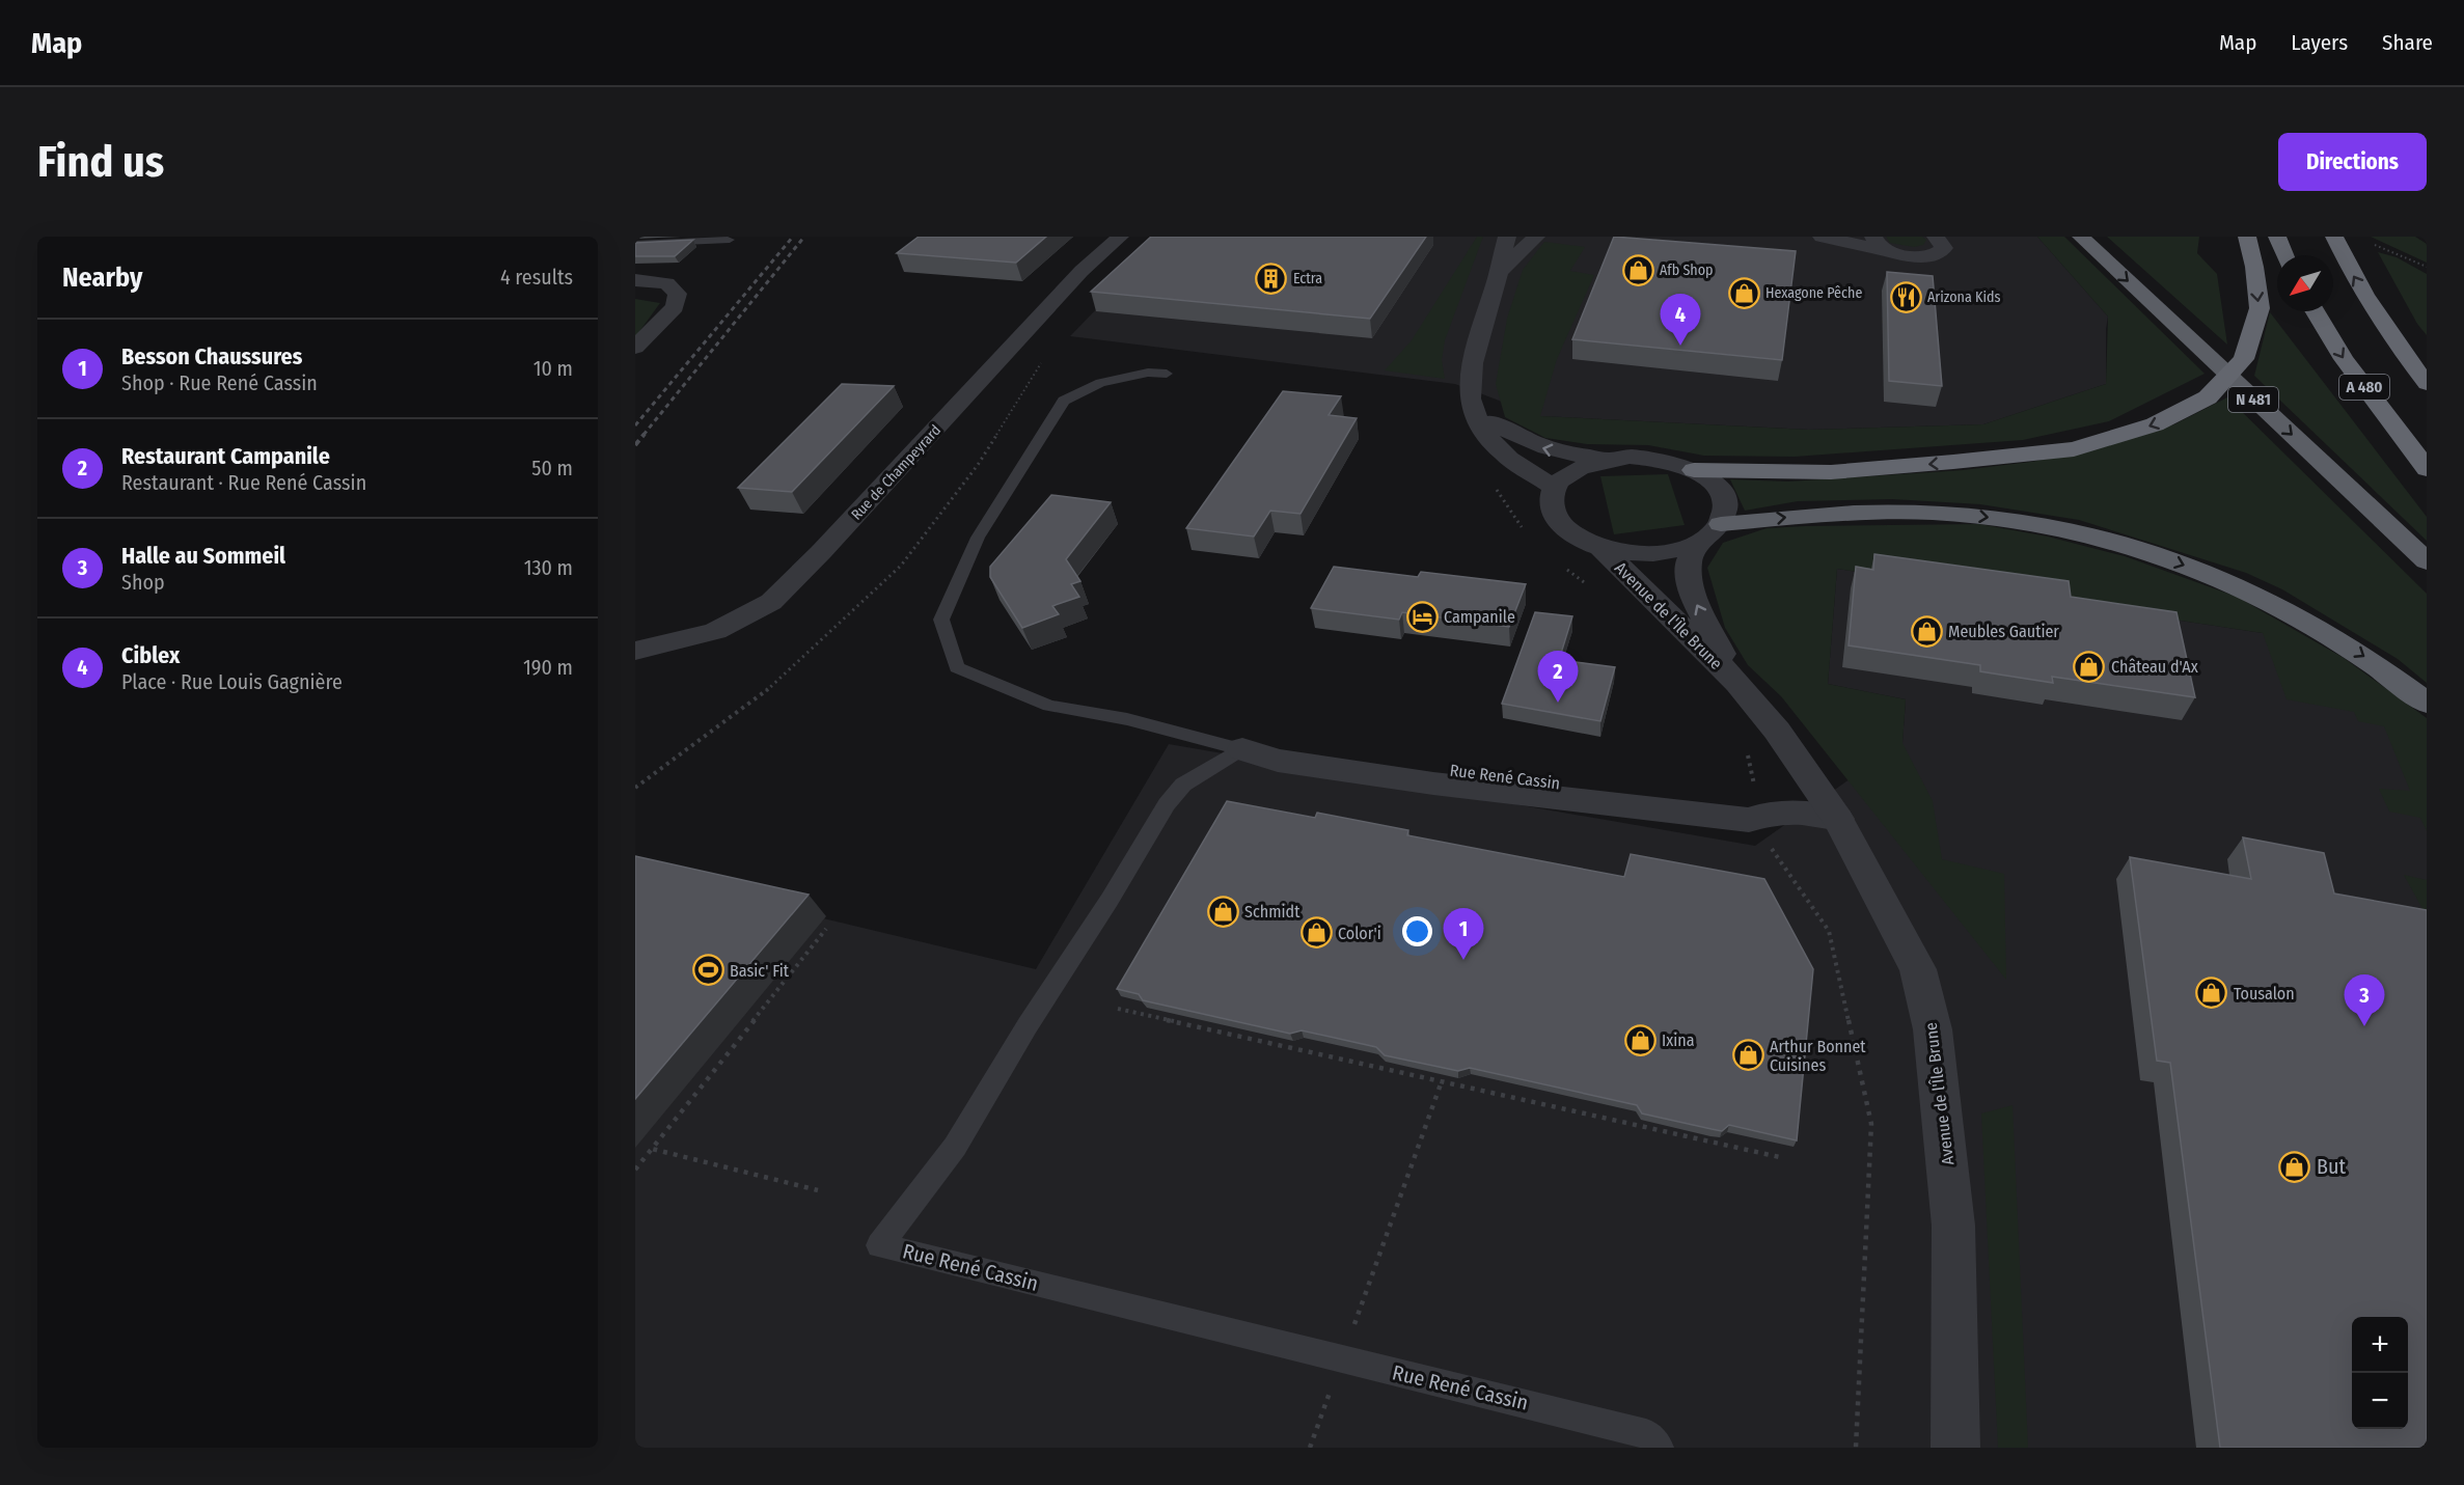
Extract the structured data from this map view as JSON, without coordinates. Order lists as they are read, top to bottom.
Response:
{
  "streets": {
    "highway": ["A 480", "N 481"],
    "street": ["Rue de Champeyrard", "Avenue de l'Île Brune", "Rue René Cassin"]
  },
  "crossings": [
    ["Avenue de l'Île Brune", "Rue René Cassin"]
  ],
  "places": {
    "shop": [
      "Afb Shop",
      "Hexagone Pêche",
      "Meubles Gautier",
      "Château d'Ax",
      "Schmidt",
      "Color'i",
      "Tousalon",
      "Ixina",
      "Arthur Bonnet Cuisines",
      "But"
    ],
    "building": ["Ectra"],
    "restaurant": ["Arizona Kids"],
    "hotel": ["Campanile"],
    "sports": ["Basic' Fit"]
  },
  "north": "bottom left",
  "page": {
    "header": "Map",
    "nav": ["Map", "Layers", "Share"],
    "buttons": "Directions",
    "title": "Find us",
    "heading": ["Nearby", "4 results"],
    "pins": [
      "4",
      "2",
      "1",
      "3"
    ],
    "list": [
      {
        "mark": "1",
        "name": "Besson Chaussures",
        "note": "Shop · Rue René Cassin",
        "value": "10 m"
      },
      {
        "mark": "2",
        "name": "Restaurant Campanile",
        "note": "Restaurant · Rue René Cassin",
        "value": "50 m"
      },
      {
        "mark": "3",
        "name": "Halle au Sommeil",
        "note": "Shop",
        "value": "130 m"
      },
      {
        "mark": "4",
        "name": "Ciblex",
        "note": "Place · Rue Louis Gagnière",
        "value": "190 m"
      }
    ],
    "map_buttons": ["+", "−"]
  }
}
